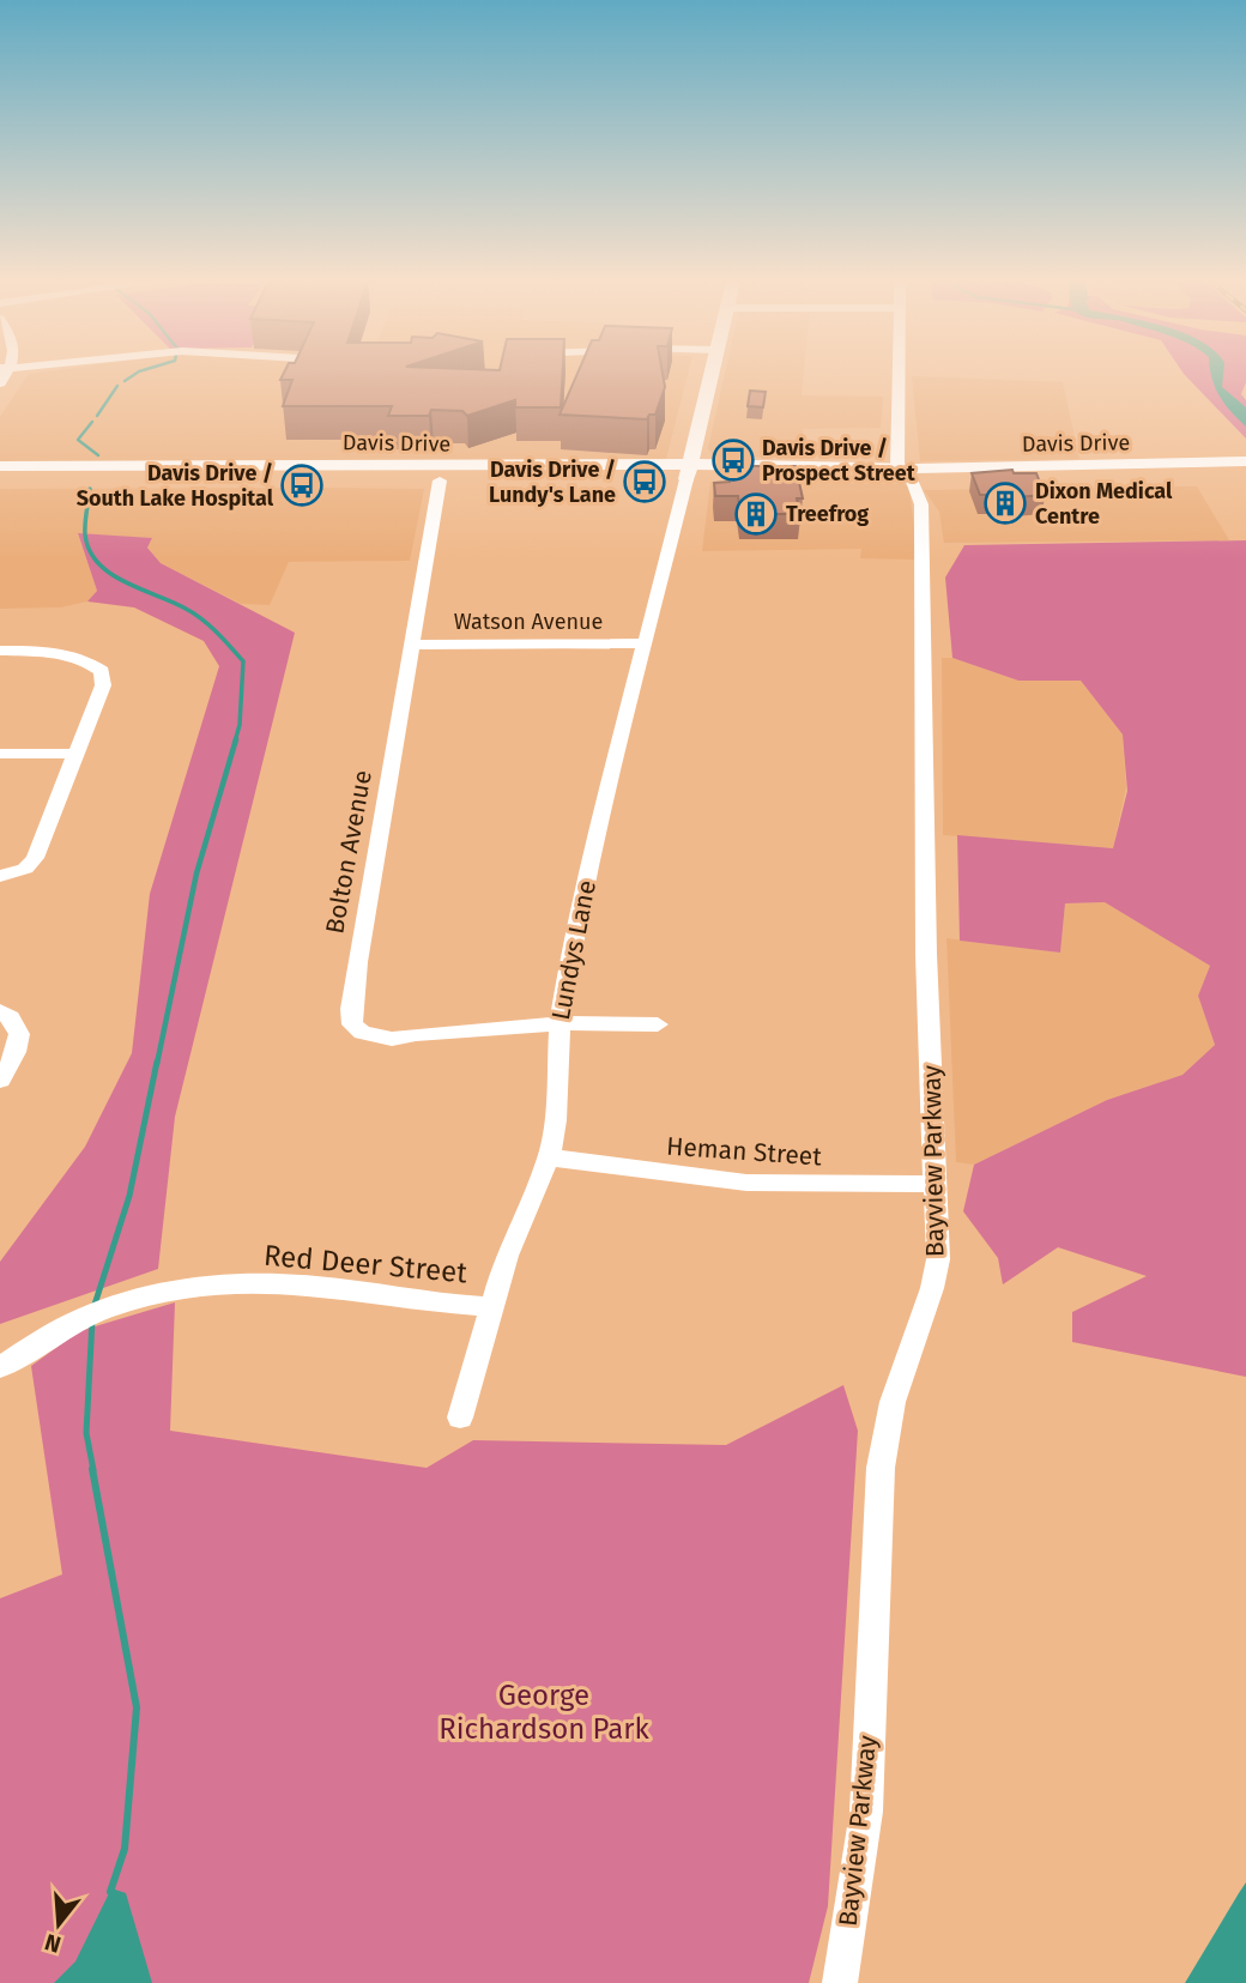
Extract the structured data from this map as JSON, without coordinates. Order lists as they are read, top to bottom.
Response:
{
  "streets": {
    "main road": ["Davis Drive"],
    "street": [
      "Watson Avenue",
      "Bolton Avenue",
      "Lundys Lane",
      "Heman Street",
      "Bayview Parkway",
      "Red Deer Street"
    ]
  },
  "crossings": [
    ["Davis Drive", "Bolton Avenue"],
    ["Davis Drive", "Lundys Lane"],
    ["Davis Drive", "Bayview Parkway"],
    ["Watson Avenue", "Bolton Avenue"],
    ["Watson Avenue", "Lundys Lane"],
    ["Bolton Avenue", "Lundys Lane"],
    ["Lundys Lane", "Heman Street"],
    ["Lundys Lane", "Red Deer Street"],
    ["Heman Street", "Bayview Parkway"]
  ],
  "parks": ["George Richardson Park"],
  "places": {
    "bus stop": ["Davis Drive / Prospect Street", "Davis Drive / Lundy's Lane", "Davis Drive / South Lake Hospital"],
    "building": ["Dixon Medical Centre", "Treefrog"]
  },
  "north": "bottom"
}
